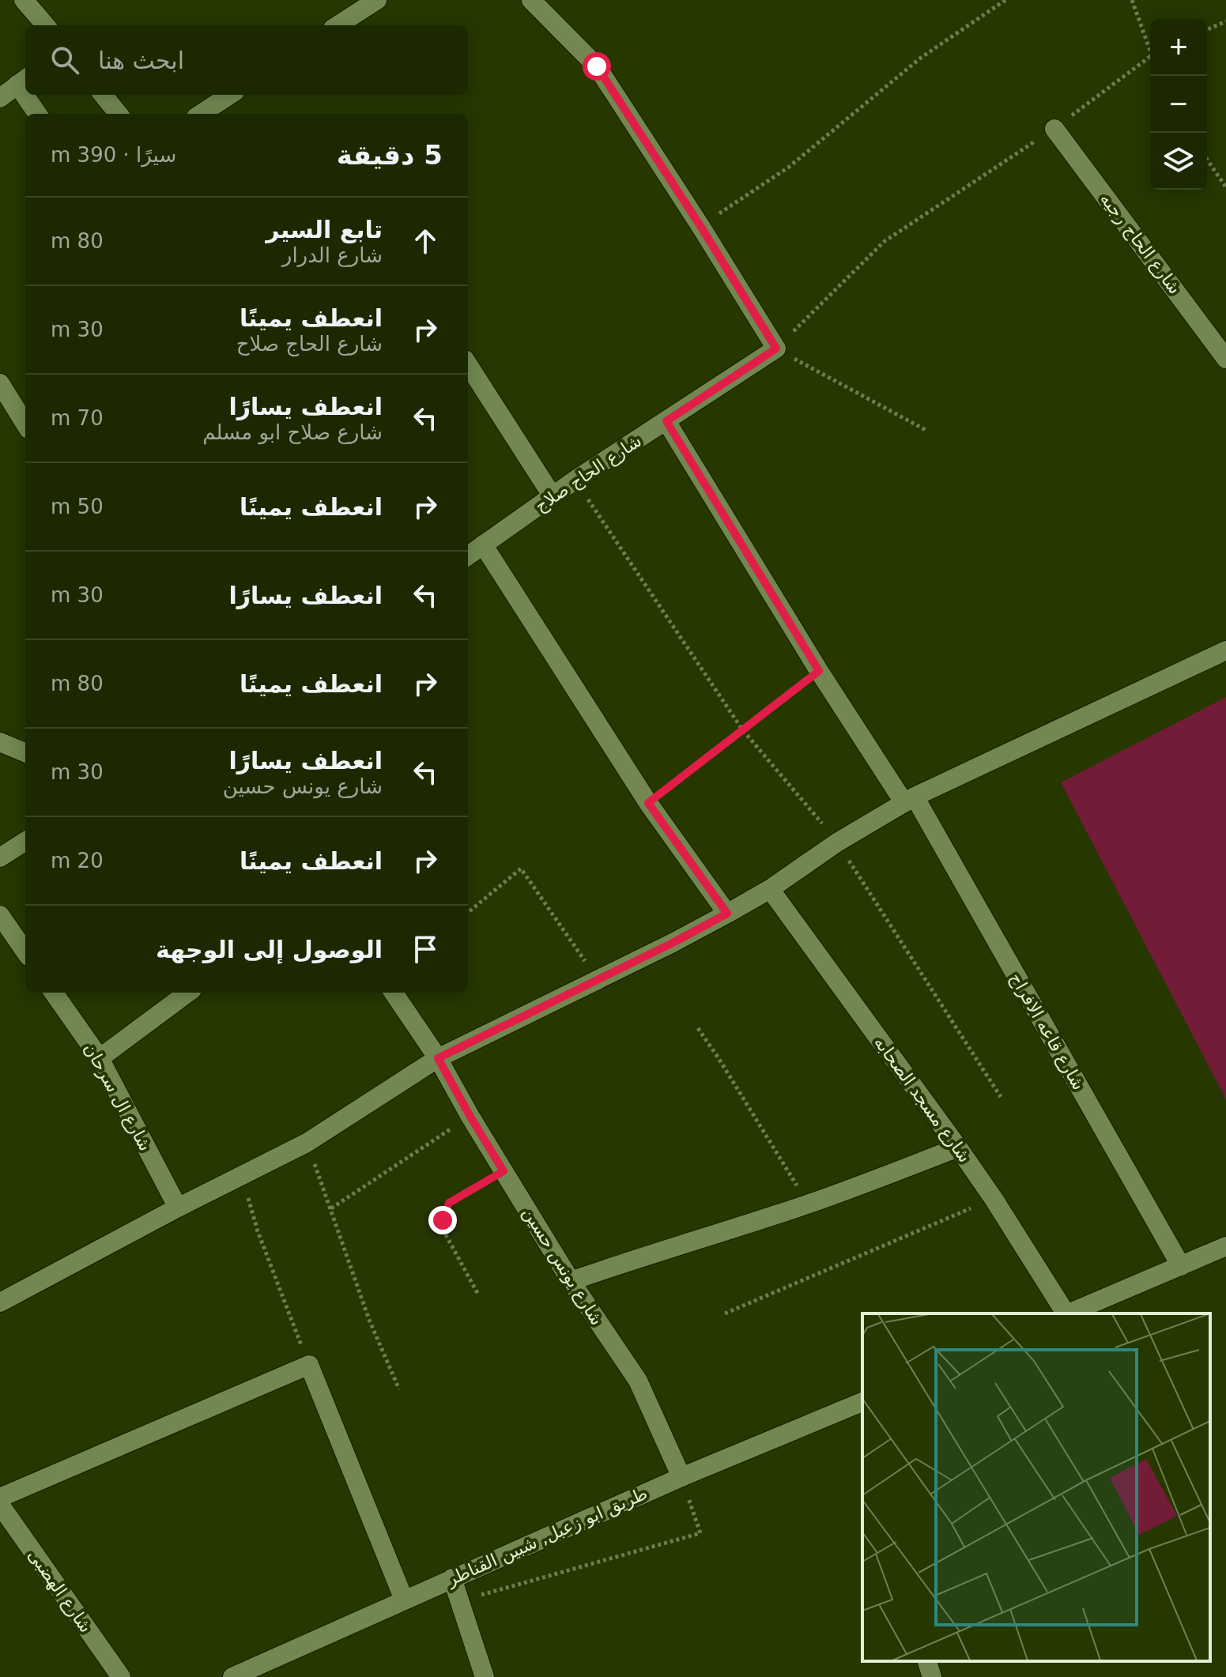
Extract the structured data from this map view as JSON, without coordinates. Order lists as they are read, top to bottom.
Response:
{
  "streets": {
    "street": [
      "شارع الحاج رجيه",
      "شارع الحاج صلاح",
      "شارع قاعه الافراح",
      "شارع ال سرحان",
      "شارع مسجد الصحابه",
      "شارع يونس حسين",
      "طريق ابو زعبل, شبين القناطر",
      "شارع الهضبى"
    ]
  },
  "crossings": [
    ["شارع الحاج صلاح", "شارع قاعه الافراح"],
    ["شارع يونس حسين", "طريق ابو زعبل, شبين القناطر"]
  ],
  "page": {
    "map_buttons": ["+", "−"],
    "search": "ابحث هنا",
    "heading": ["5 دقيقة", "سيرًا · 390 m"],
    "list": [
      ["تابع السير", "شارع الدرار", "80 m"],
      ["انعطف يمينًا", "شارع الحاج صلاح", "30 m"],
      ["انعطف يسارًا", "شارع صلاح ابو مسلم", "70 m"],
      ["انعطف يمينًا", "50 m"],
      ["انعطف يسارًا", "30 m"],
      ["انعطف يمينًا", "80 m"],
      ["انعطف يسارًا", "شارع يونس حسين", "30 m"],
      ["انعطف يمينًا", "20 m"],
      "الوصول إلى الوجهة"
    ]
  }
}
